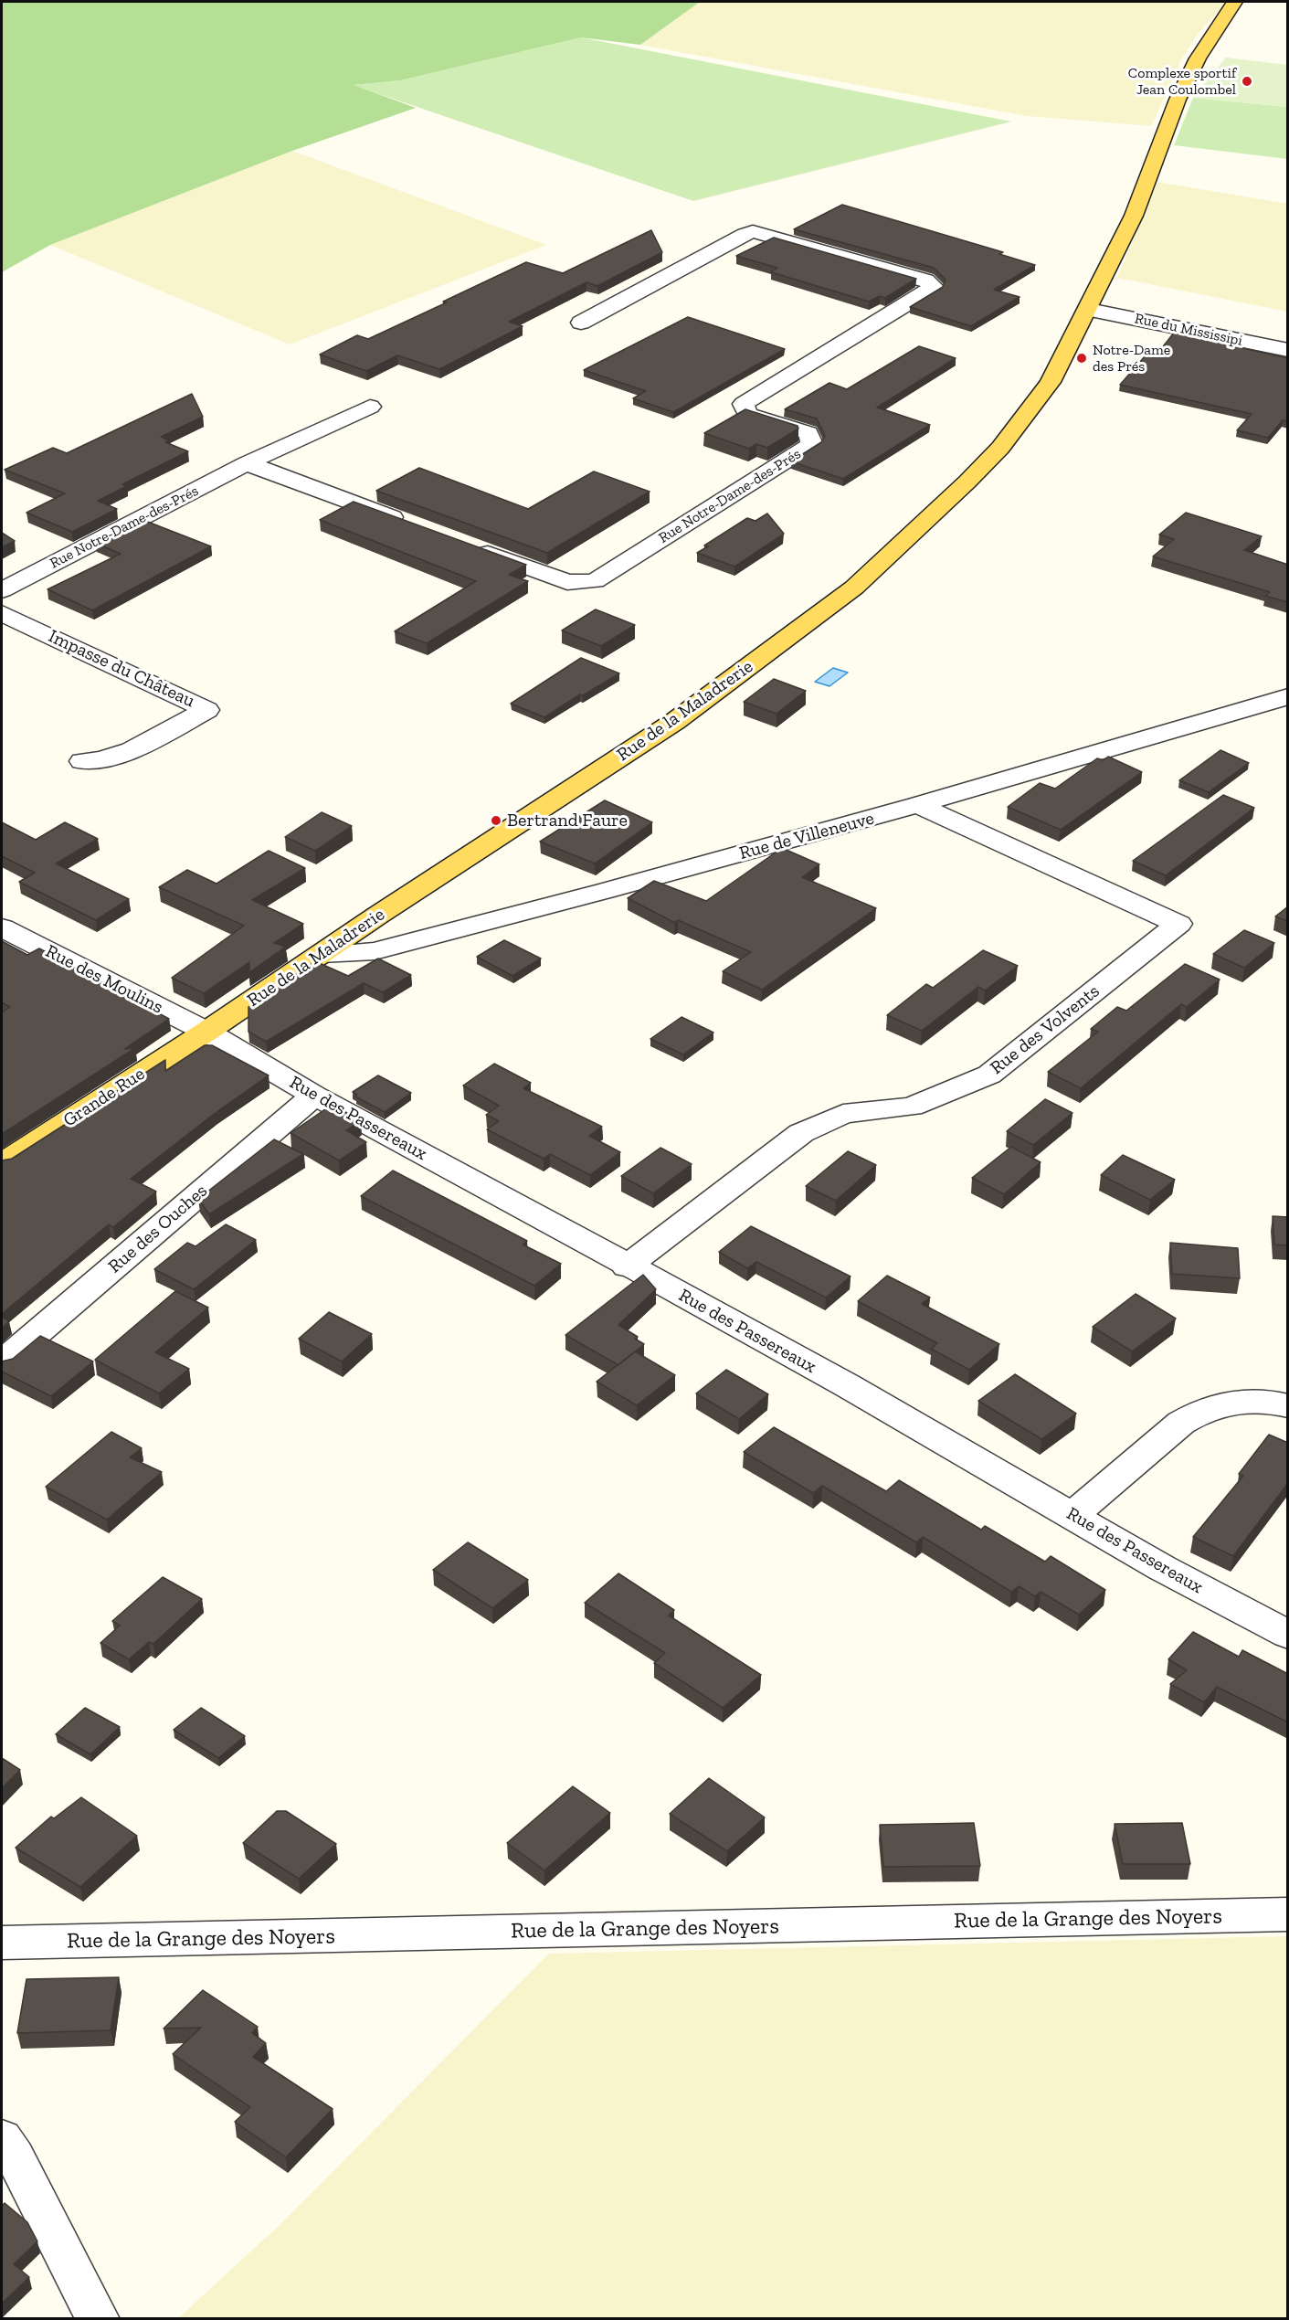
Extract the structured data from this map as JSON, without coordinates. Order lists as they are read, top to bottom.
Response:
{
  "streets": {
    "main road": ["Rue de la Maladrerie", "Grande Rue"],
    "street": [
      "Rue du Mississipi",
      "Rue Notre-Dame-des-Prés",
      "Impasse du Château",
      "Rue de Villeneuve",
      "Rue des Moulins",
      "Rue des Volvents",
      "Rue des Passereaux",
      "Rue des Ouches",
      "Rue de la Grange des Noyers"
    ]
  },
  "crossings": [
    ["Rue du Mississipi", "Rue de la Maladrerie"],
    ["Rue de la Maladrerie", "Rue de Villeneuve"],
    ["Rue de la Maladrerie", "Rue des Moulins"],
    ["Rue de la Maladrerie", "Grande Rue"],
    ["Rue de la Maladrerie", "Rue des Passereaux"],
    ["Rue de Villeneuve", "Rue des Volvents"],
    ["Rue des Moulins", "Grande Rue"],
    ["Rue des Moulins", "Rue des Passereaux"],
    ["Rue des Volvents", "Rue des Passereaux"],
    ["Grande Rue", "Rue des Passereaux"],
    ["Rue des Passereaux", "Rue des Ouches"]
  ],
  "places": ["Complexe sportif Jean Coulombel", "Notre-Dame des Prés", "Bertrand Faure"]
}
